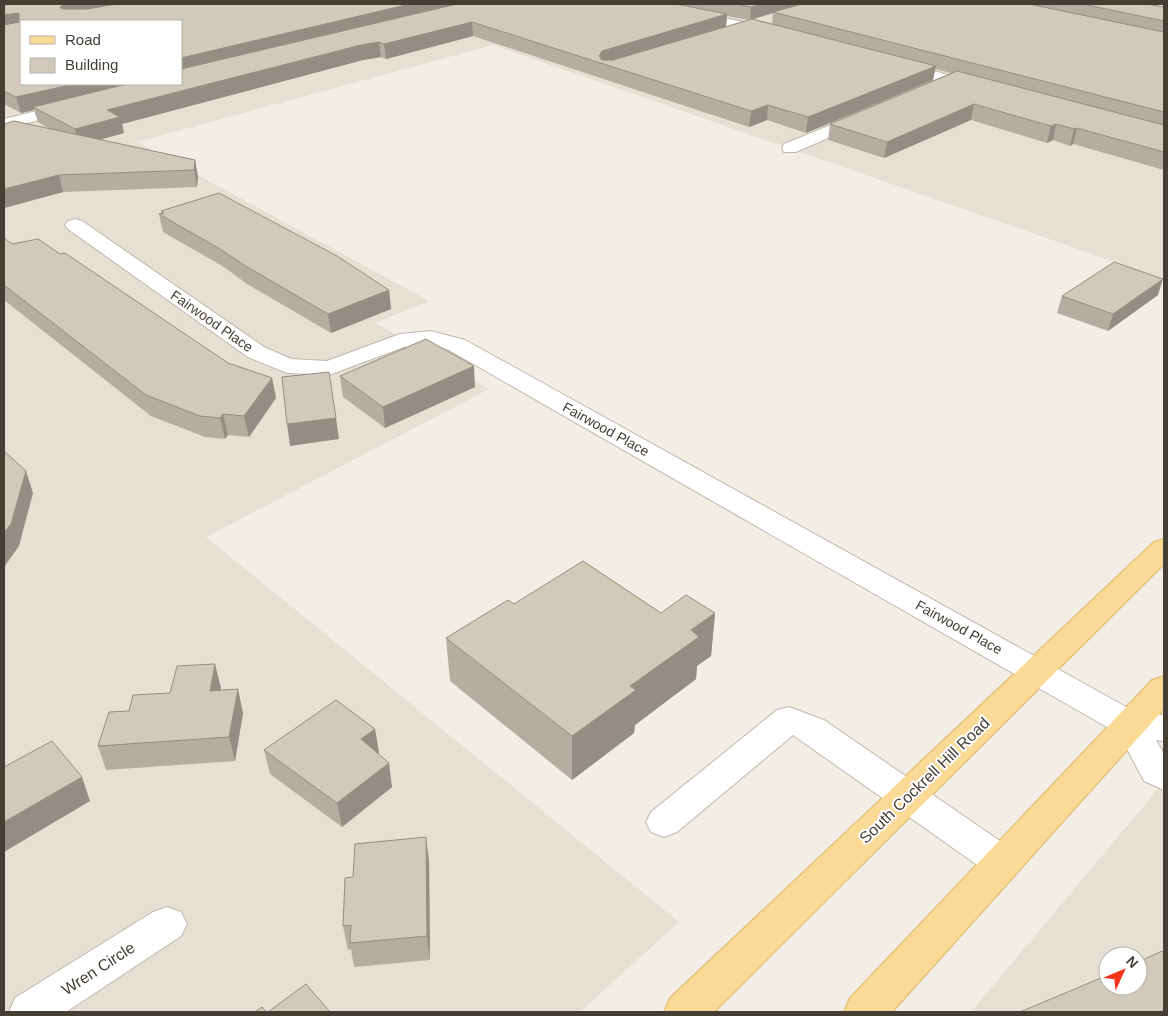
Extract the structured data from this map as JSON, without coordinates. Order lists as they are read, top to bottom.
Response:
{
  "streets": {
    "main road": ["South Cockrell Hill Road"],
    "street": ["Fairwood Place", "Wren Circle"]
  },
  "crossings": [
    ["Fairwood Place", "South Cockrell Hill Road"]
  ],
  "legend": ["Road", "Building"],
  "north": "top right"
}
